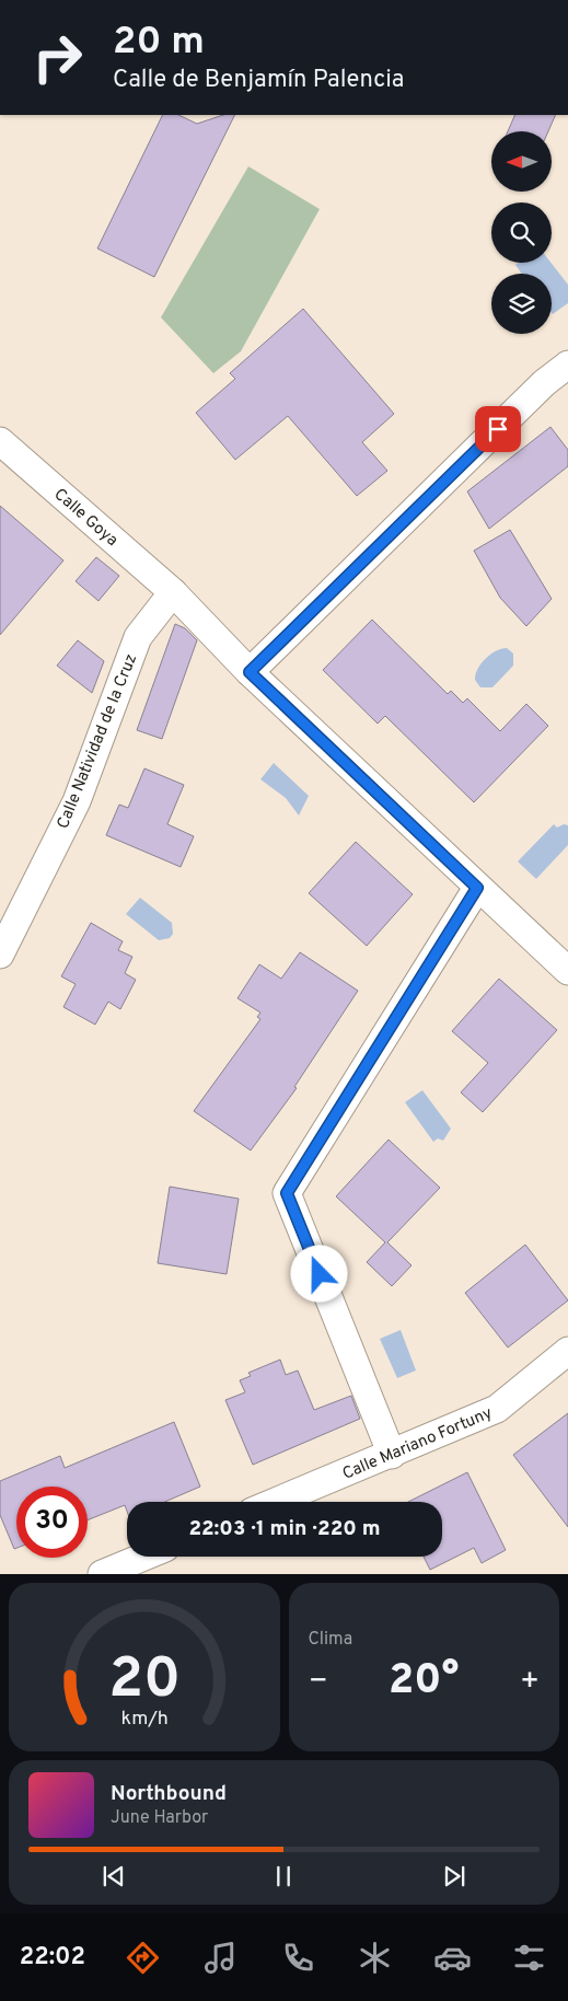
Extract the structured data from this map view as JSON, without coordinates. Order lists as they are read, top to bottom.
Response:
{
  "streets": {
    "street": ["Calle Goya", "Calle Natividad de la Cruz", "Calle Mariano Fortuny"]
  },
  "crossings": [
    ["Calle Goya", "Calle Natividad de la Cruz"]
  ],
  "north": "left",
  "page": {
    "turn": ["20 m", "Calle de Benjamín Palencia"],
    "limit": "30",
    "trip": "22:03 · 1 min · 220 m",
    "tile": "Clima",
    "heat": ["−", "20°", "+"],
    "song": ["Northbound", "June Harbor"],
    "tabs": "22:02",
    "gauge": ["20", "km/h"]
  }
}
